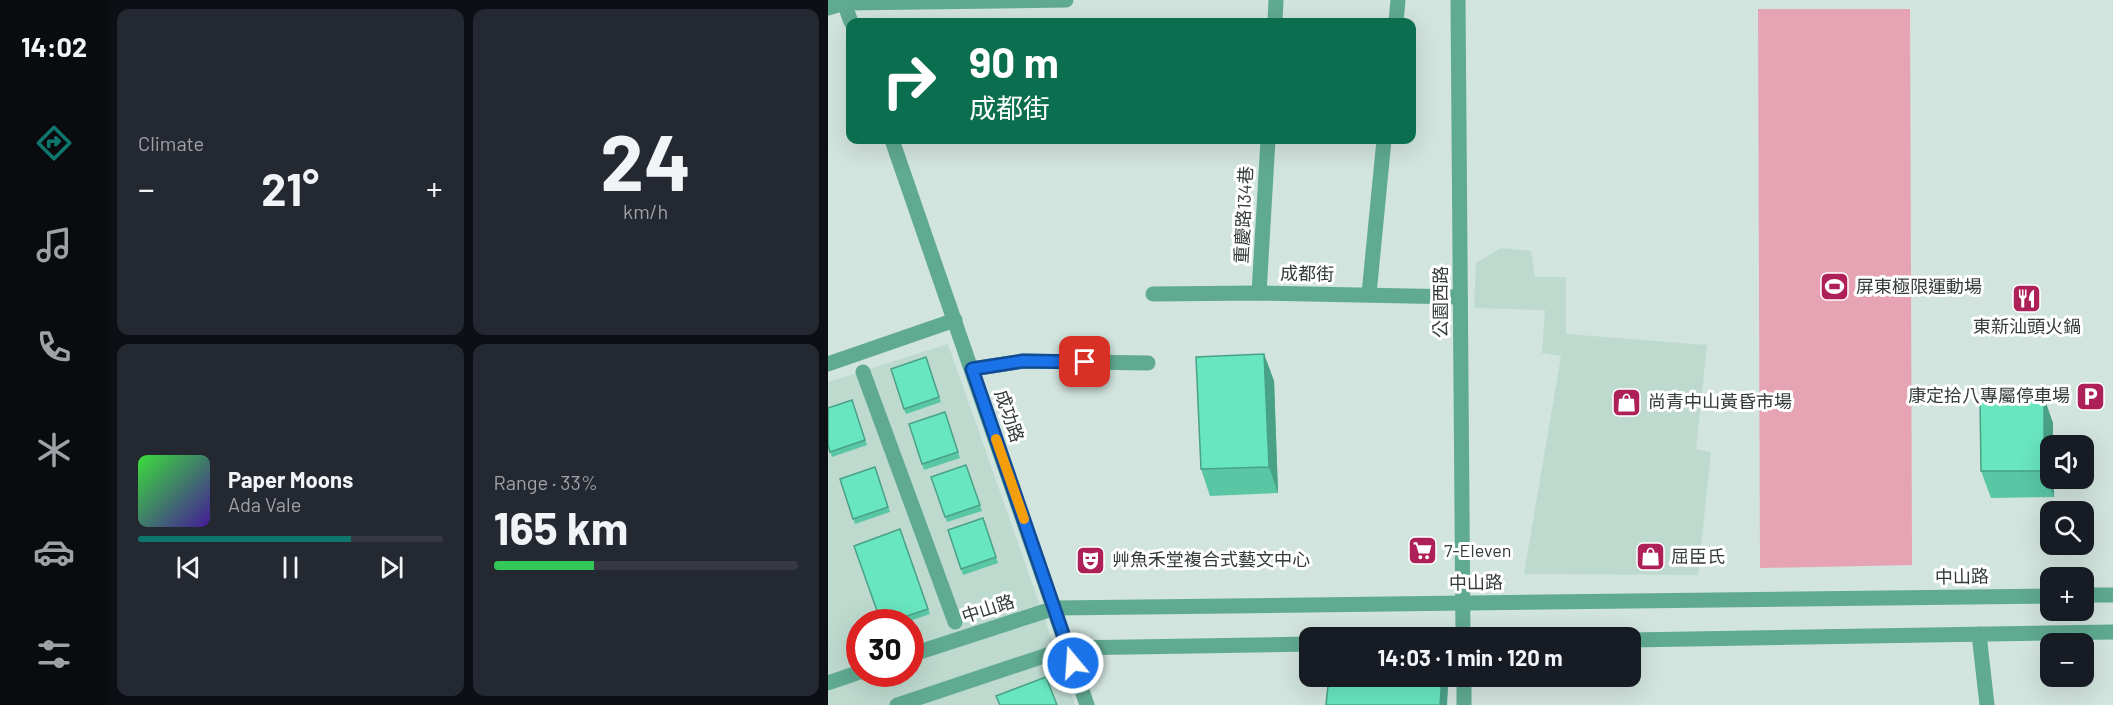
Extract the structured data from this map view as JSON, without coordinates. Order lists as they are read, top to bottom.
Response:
{
  "streets": {
    "street": [
      "重慶路134巷",
      "成都街",
      "公園西路",
      "成功路",
      "中山路"
    ]
  },
  "crossings": [
    ["重慶路134巷", "成都街"],
    ["成都街", "公園西路"],
    ["公園西路", "中山路"],
    ["成功路", "中山路"]
  ],
  "places": {
    "sports": ["屏東極限運動場"],
    "restaurant": ["東新汕頭火鍋"],
    "parking": ["康定拾八專屬停車場"],
    "shop": ["尚青中山黃昏市場", "屈臣氏"],
    "supermarket": ["7-Eleven"],
    "theatre": ["艸魚禾堂複合式藝文中心"]
  },
  "page": {
    "tabs": "14:02",
    "tile": [
      "Climate",
      ["24", "km/h"],
      ["Range · 33%", "165 km"]
    ],
    "turn": ["90 m", "成都街"],
    "heat": ["−", "21°", "+"],
    "map_buttons": ["+", "−"],
    "song": ["Paper Moons", "Ada Vale"],
    "limit": "30",
    "trip": "14:03 · 1 min · 120 m"
  }
}
